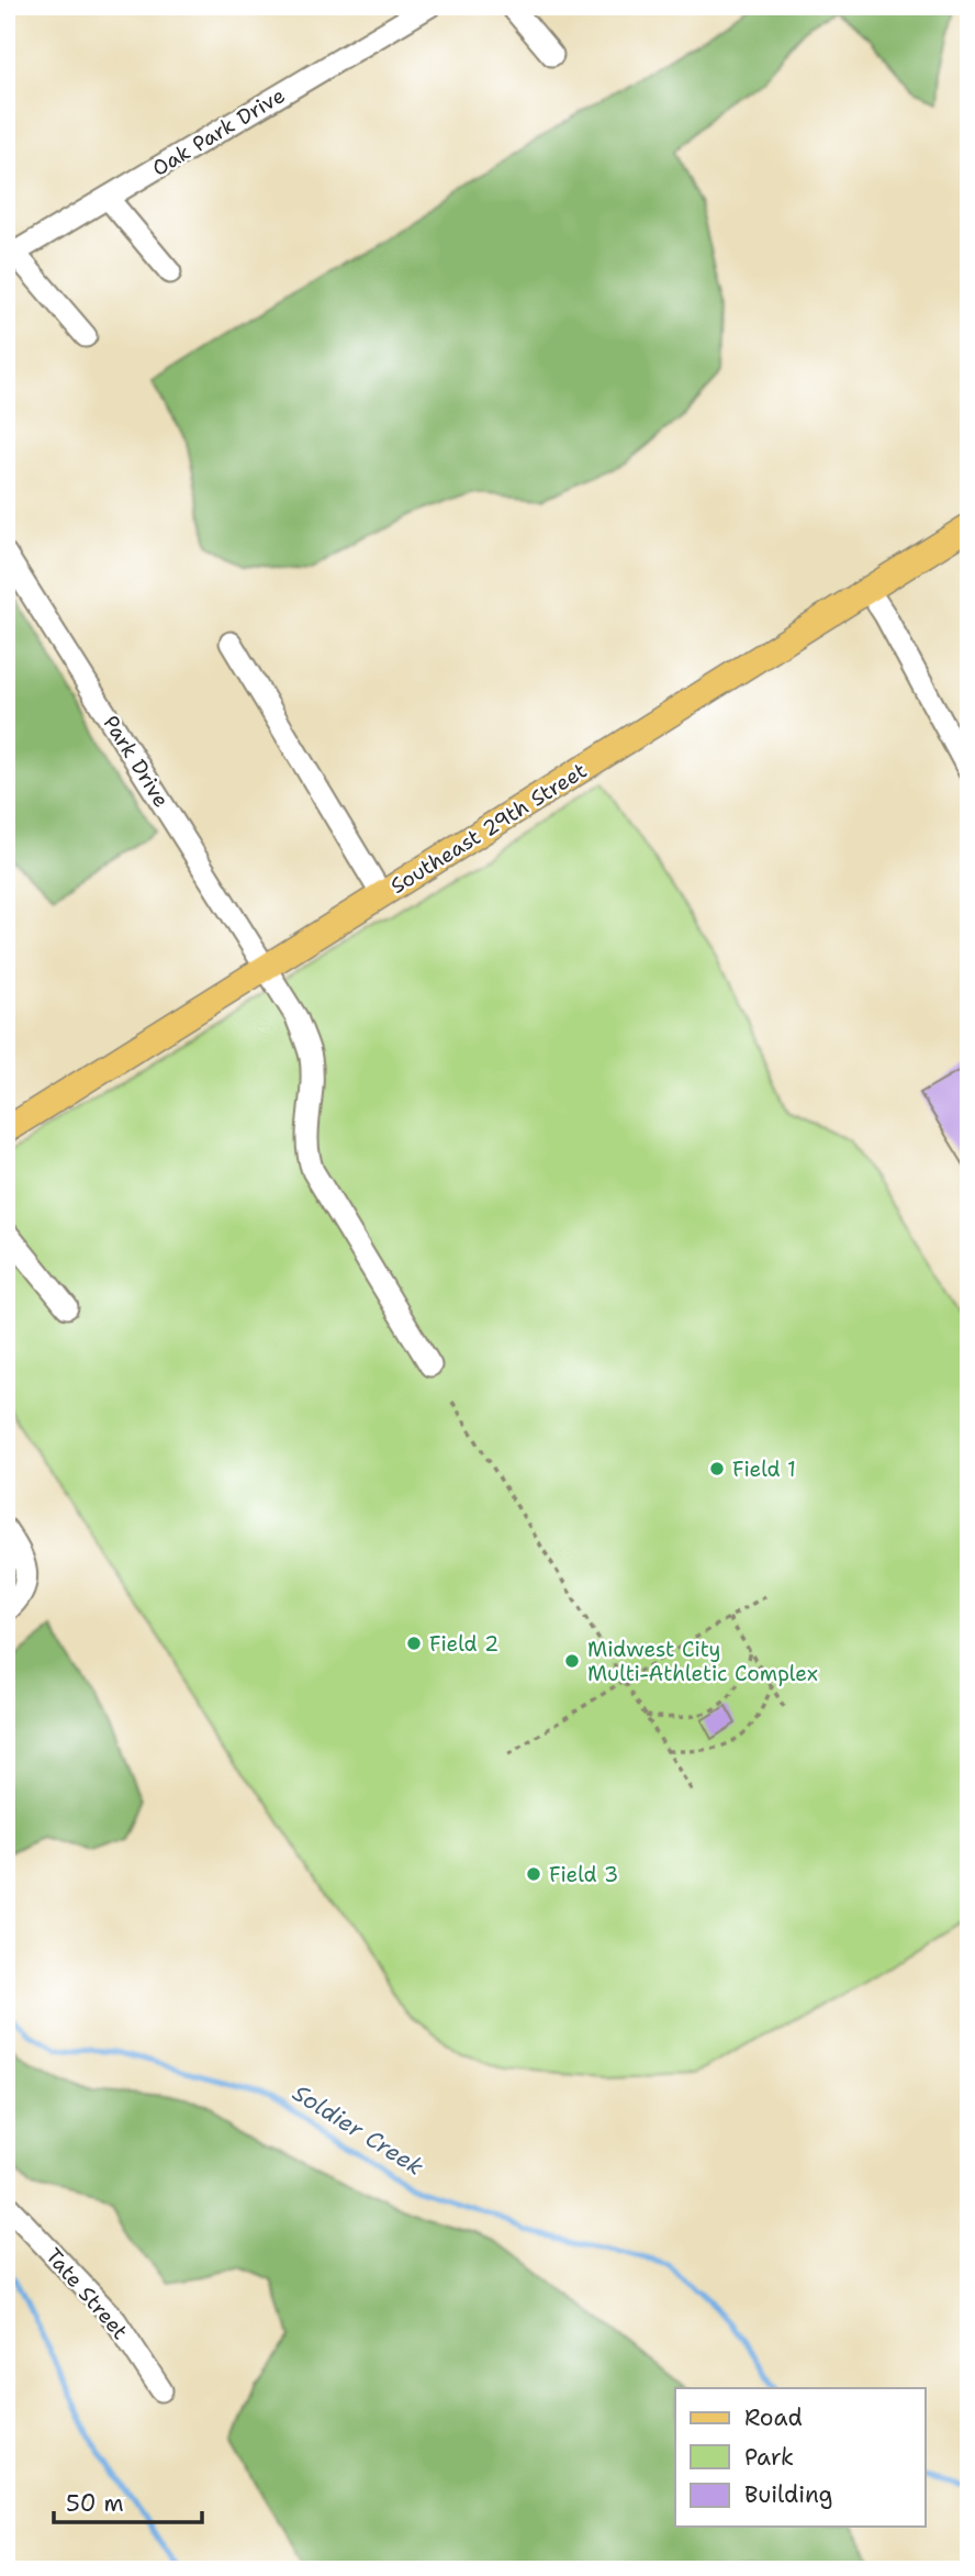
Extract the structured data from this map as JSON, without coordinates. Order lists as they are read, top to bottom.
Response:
{
  "streets": {
    "main road": ["Southeast 29th Street"],
    "street": ["Oak Park Drive", "Park Drive", "Tate Street"]
  },
  "crossings": [
    ["Park Drive", "Southeast 29th Street"]
  ],
  "water": ["Soldier Creek"],
  "places": [
    "Field 1",
    "Field 2",
    "Midwest City Multi-Athletic Complex",
    "Field 3"
  ],
  "legend": ["Road", "Park", "Building"],
  "scale_bar": "50 m"
}
